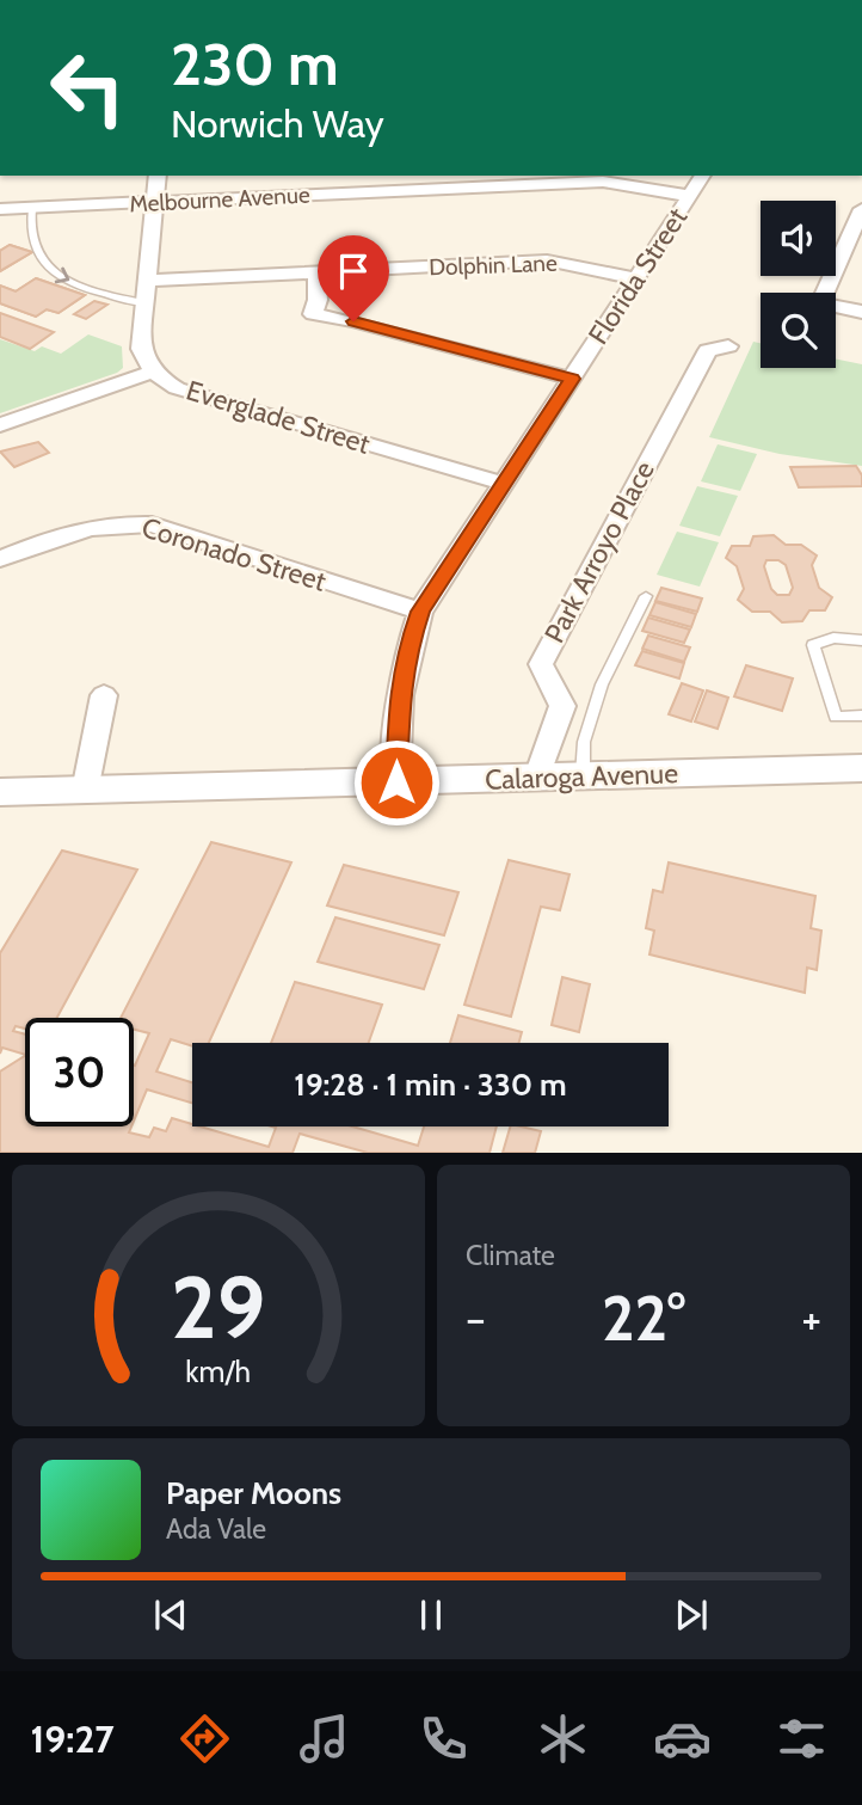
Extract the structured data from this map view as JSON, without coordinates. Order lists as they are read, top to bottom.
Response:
{
  "streets": {
    "street": [
      "Melbourne Avenue",
      "Dolphin Lane",
      "Florida Street",
      "Everglade Street",
      "Park Arroyo Place",
      "Coronado Street",
      "Calaroga Avenue"
    ]
  },
  "crossings": [
    ["Melbourne Avenue", "Florida Street"],
    ["Melbourne Avenue", "Everglade Street"],
    ["Dolphin Lane", "Florida Street"],
    ["Dolphin Lane", "Everglade Street"],
    ["Florida Street", "Everglade Street"],
    ["Florida Street", "Coronado Street"],
    ["Florida Street", "Calaroga Avenue"],
    ["Park Arroyo Place", "Calaroga Avenue"]
  ],
  "page": {
    "turn": ["230 m", "Norwich Way"],
    "limit": "30",
    "trip": "19:28 · 1 min · 330 m",
    "tile": "Climate",
    "heat": ["−", "22°", "+"],
    "song": ["Paper Moons", "Ada Vale"],
    "tabs": "19:27",
    "gauge": ["29", "km/h"]
  }
}
